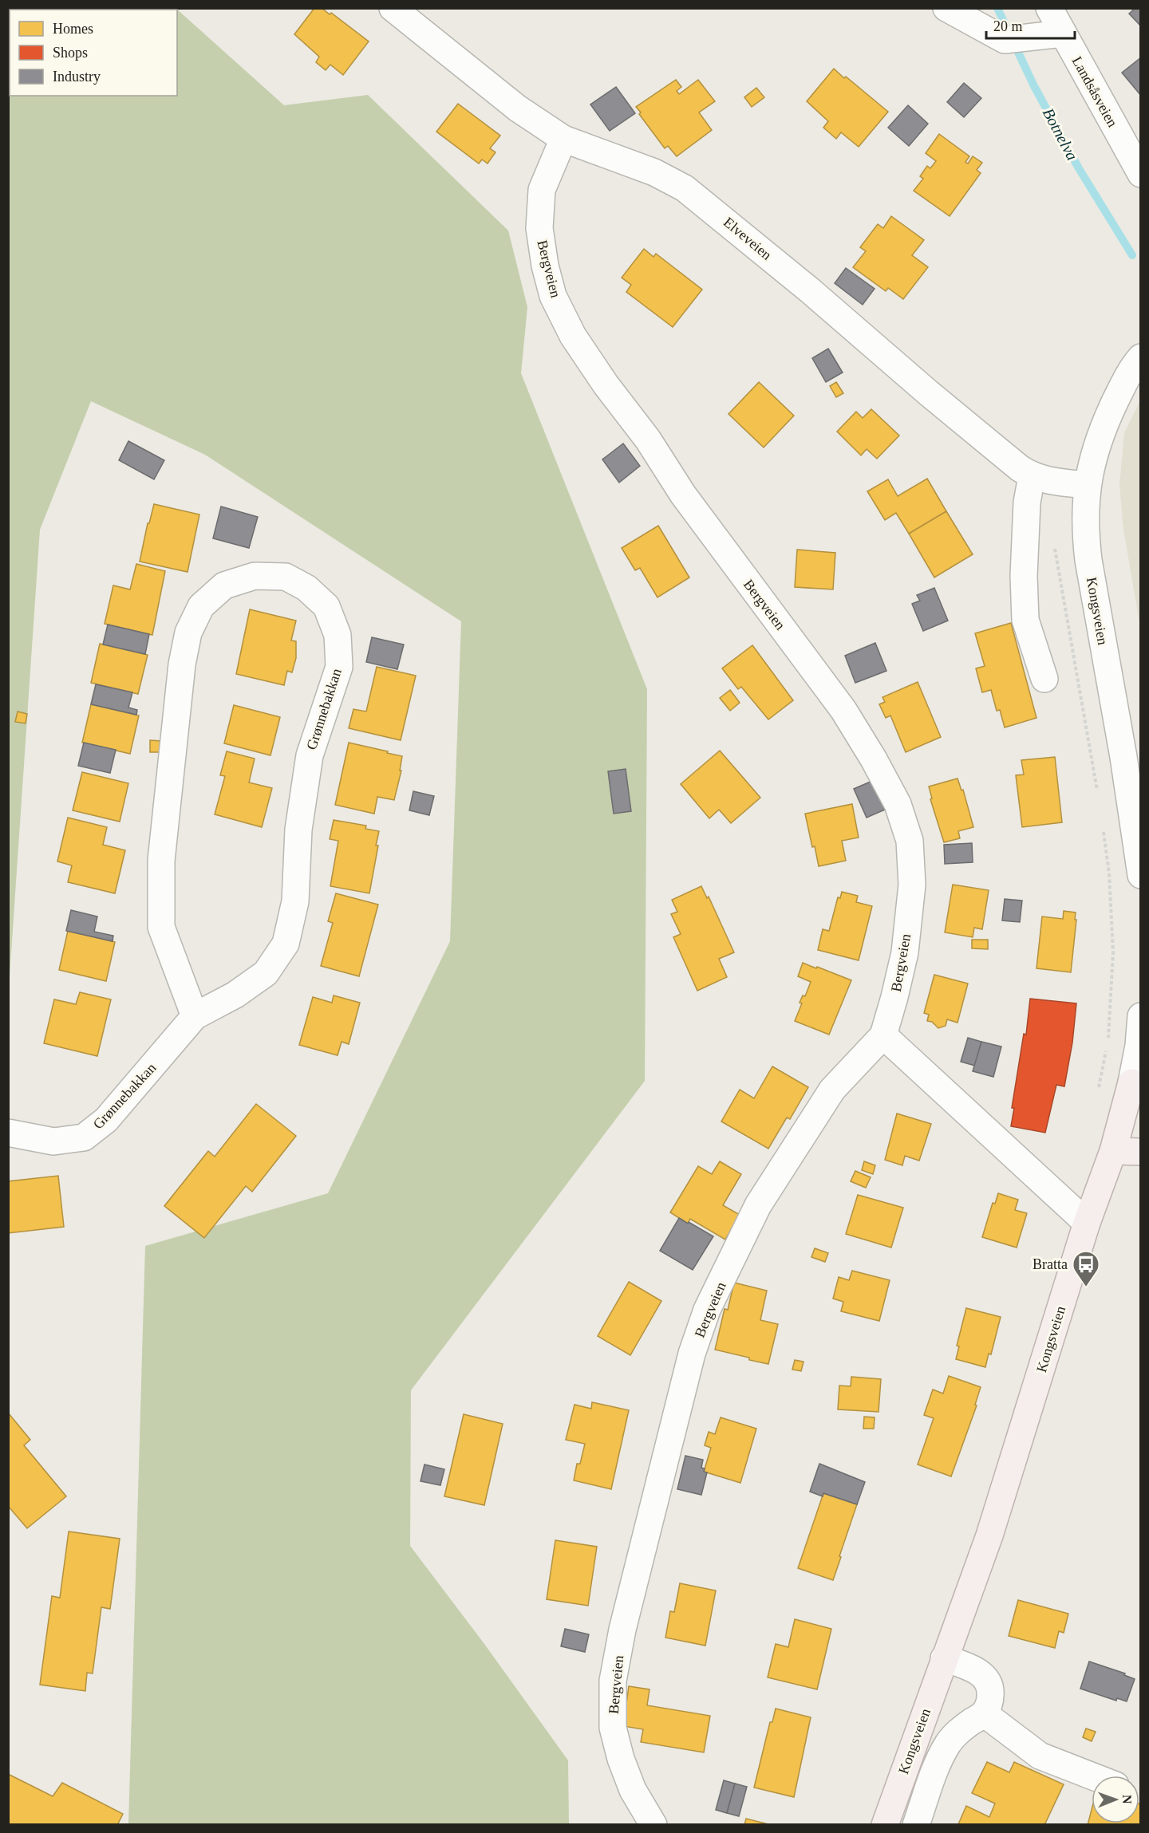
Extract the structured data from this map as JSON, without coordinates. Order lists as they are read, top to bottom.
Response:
{
  "streets": {
    "main road": ["Kongsveien"],
    "street": [
      "Landsåsveien",
      "Elveveien",
      "Bergveien",
      "Grønnebakkan"
    ]
  },
  "crossings": [
    ["Elveveien", "Bergveien"],
    ["Elveveien", "Kongsveien"]
  ],
  "water": ["Botnelva"],
  "places": {
    "bus stop": ["Bratta"]
  },
  "legend": ["Homes", "Shops", "Industry"],
  "scale_bar": "20 m",
  "north": "right"
}
